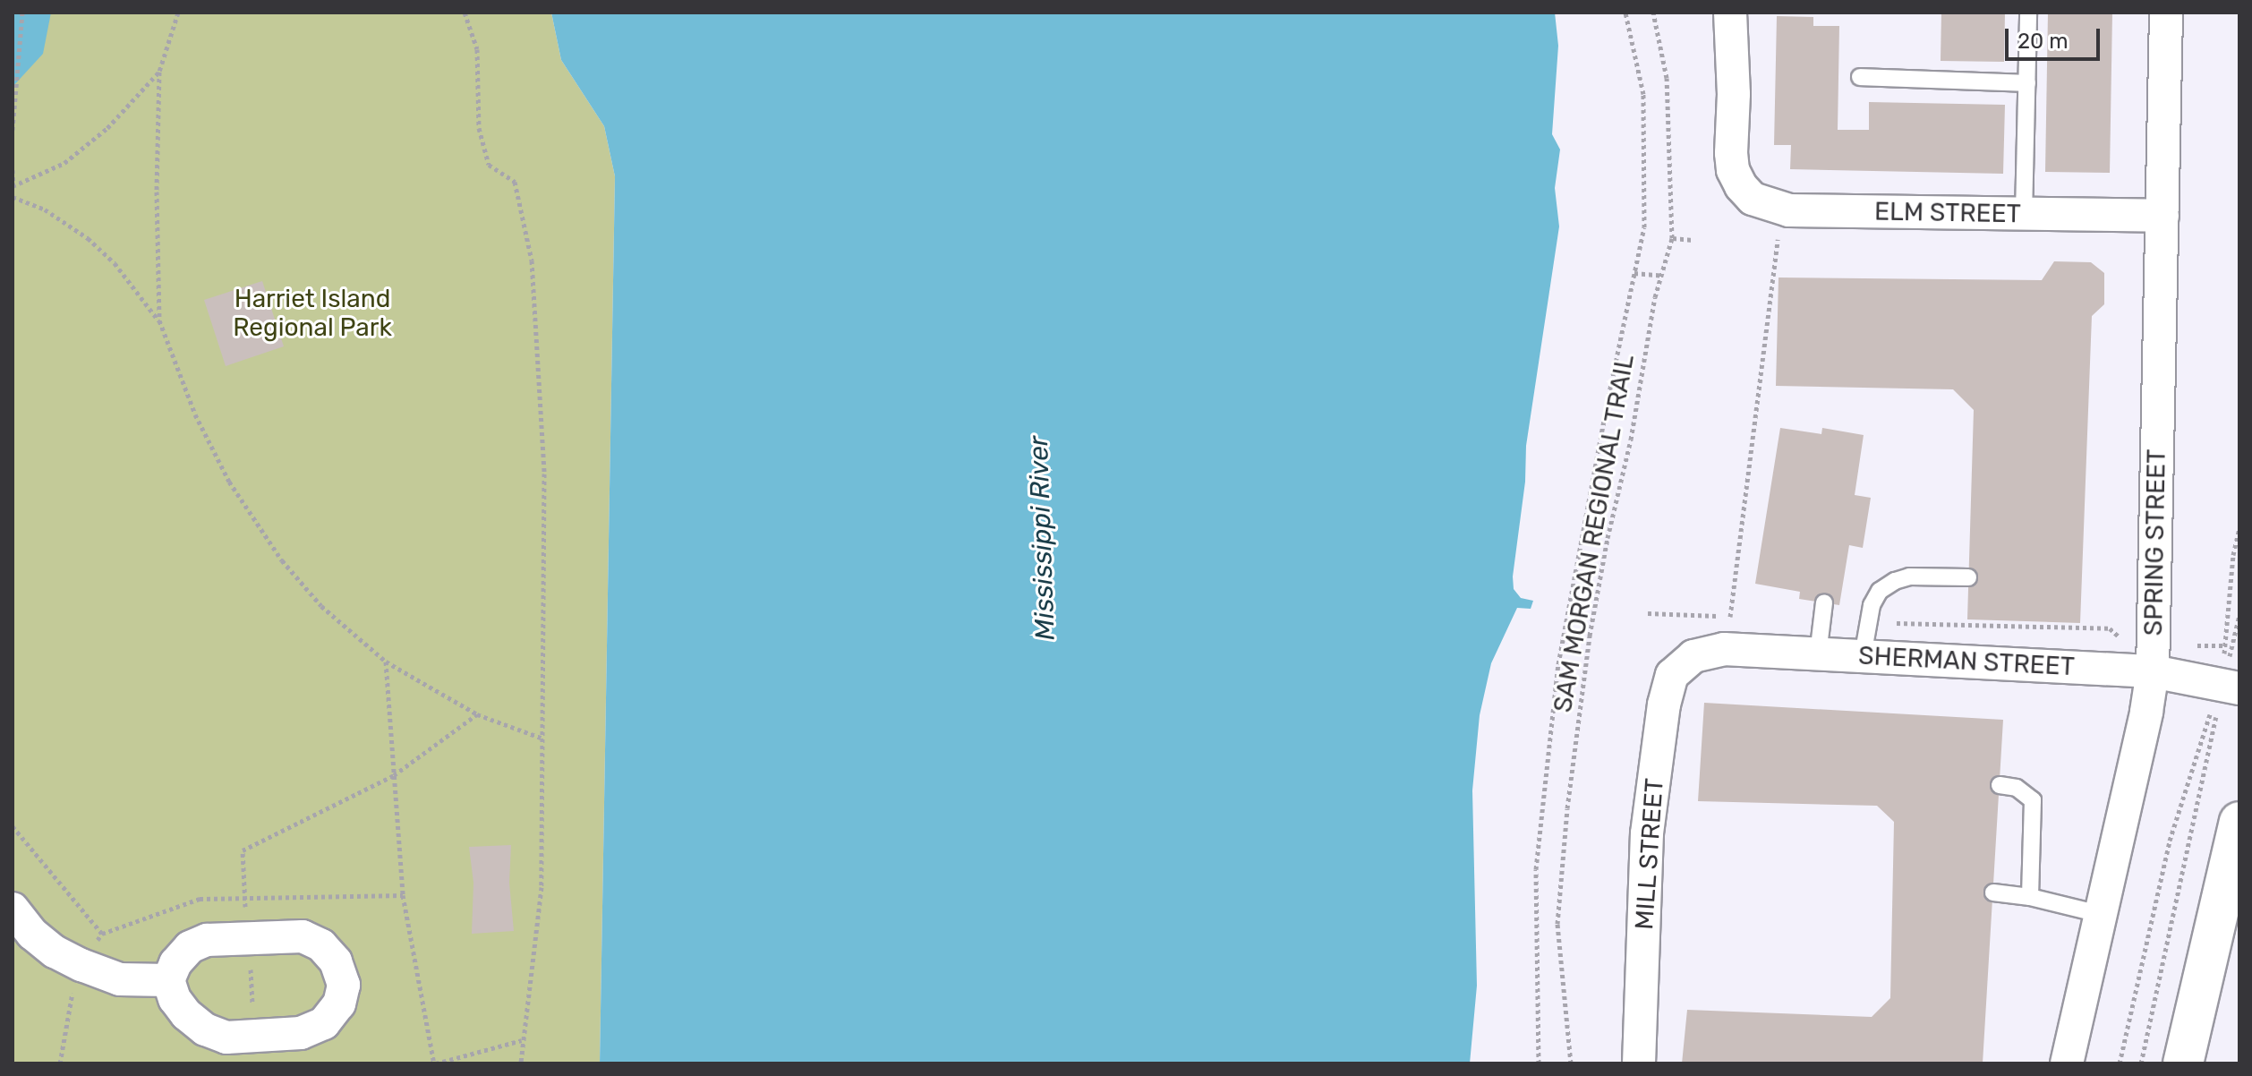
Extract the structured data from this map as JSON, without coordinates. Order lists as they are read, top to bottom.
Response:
{
  "streets": {
    "street": [
      "ELM STREET",
      "SPRING STREET",
      "SHERMAN STREET",
      "MILL STREET"
    ],
    "path": ["SAM MORGAN REGIONAL TRAIL"]
  },
  "crossings": [
    ["ELM STREET", "SPRING STREET"],
    ["SPRING STREET", "SHERMAN STREET"],
    ["SHERMAN STREET", "MILL STREET"]
  ],
  "water": ["Mississippi River"],
  "parks": ["Harriet Island Regional Park"],
  "scale_bar": "20 m"
}
